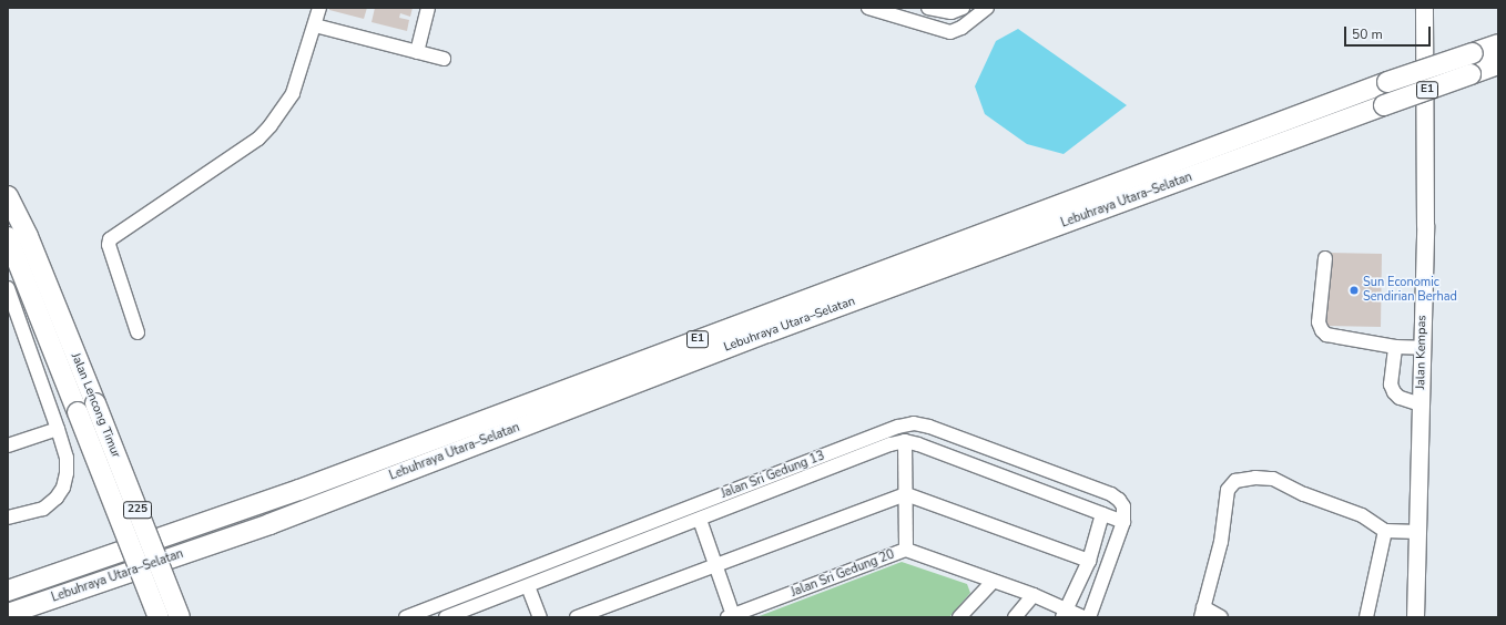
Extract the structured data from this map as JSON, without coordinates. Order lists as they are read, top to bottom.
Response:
{
  "streets": {
    "highway": [
      "E1",
      "Lebuhraya Utara–Selatan",
      "Jalan Lencong Timur",
      "225"
    ],
    "main road": ["Jalan Kempas"],
    "street": ["Jalan Sri Gedung 13", "Jalan Sri Gedung 20"]
  },
  "places": ["Sun Economic Sendirian Berhad"],
  "scale_bar": "50 m"
}
